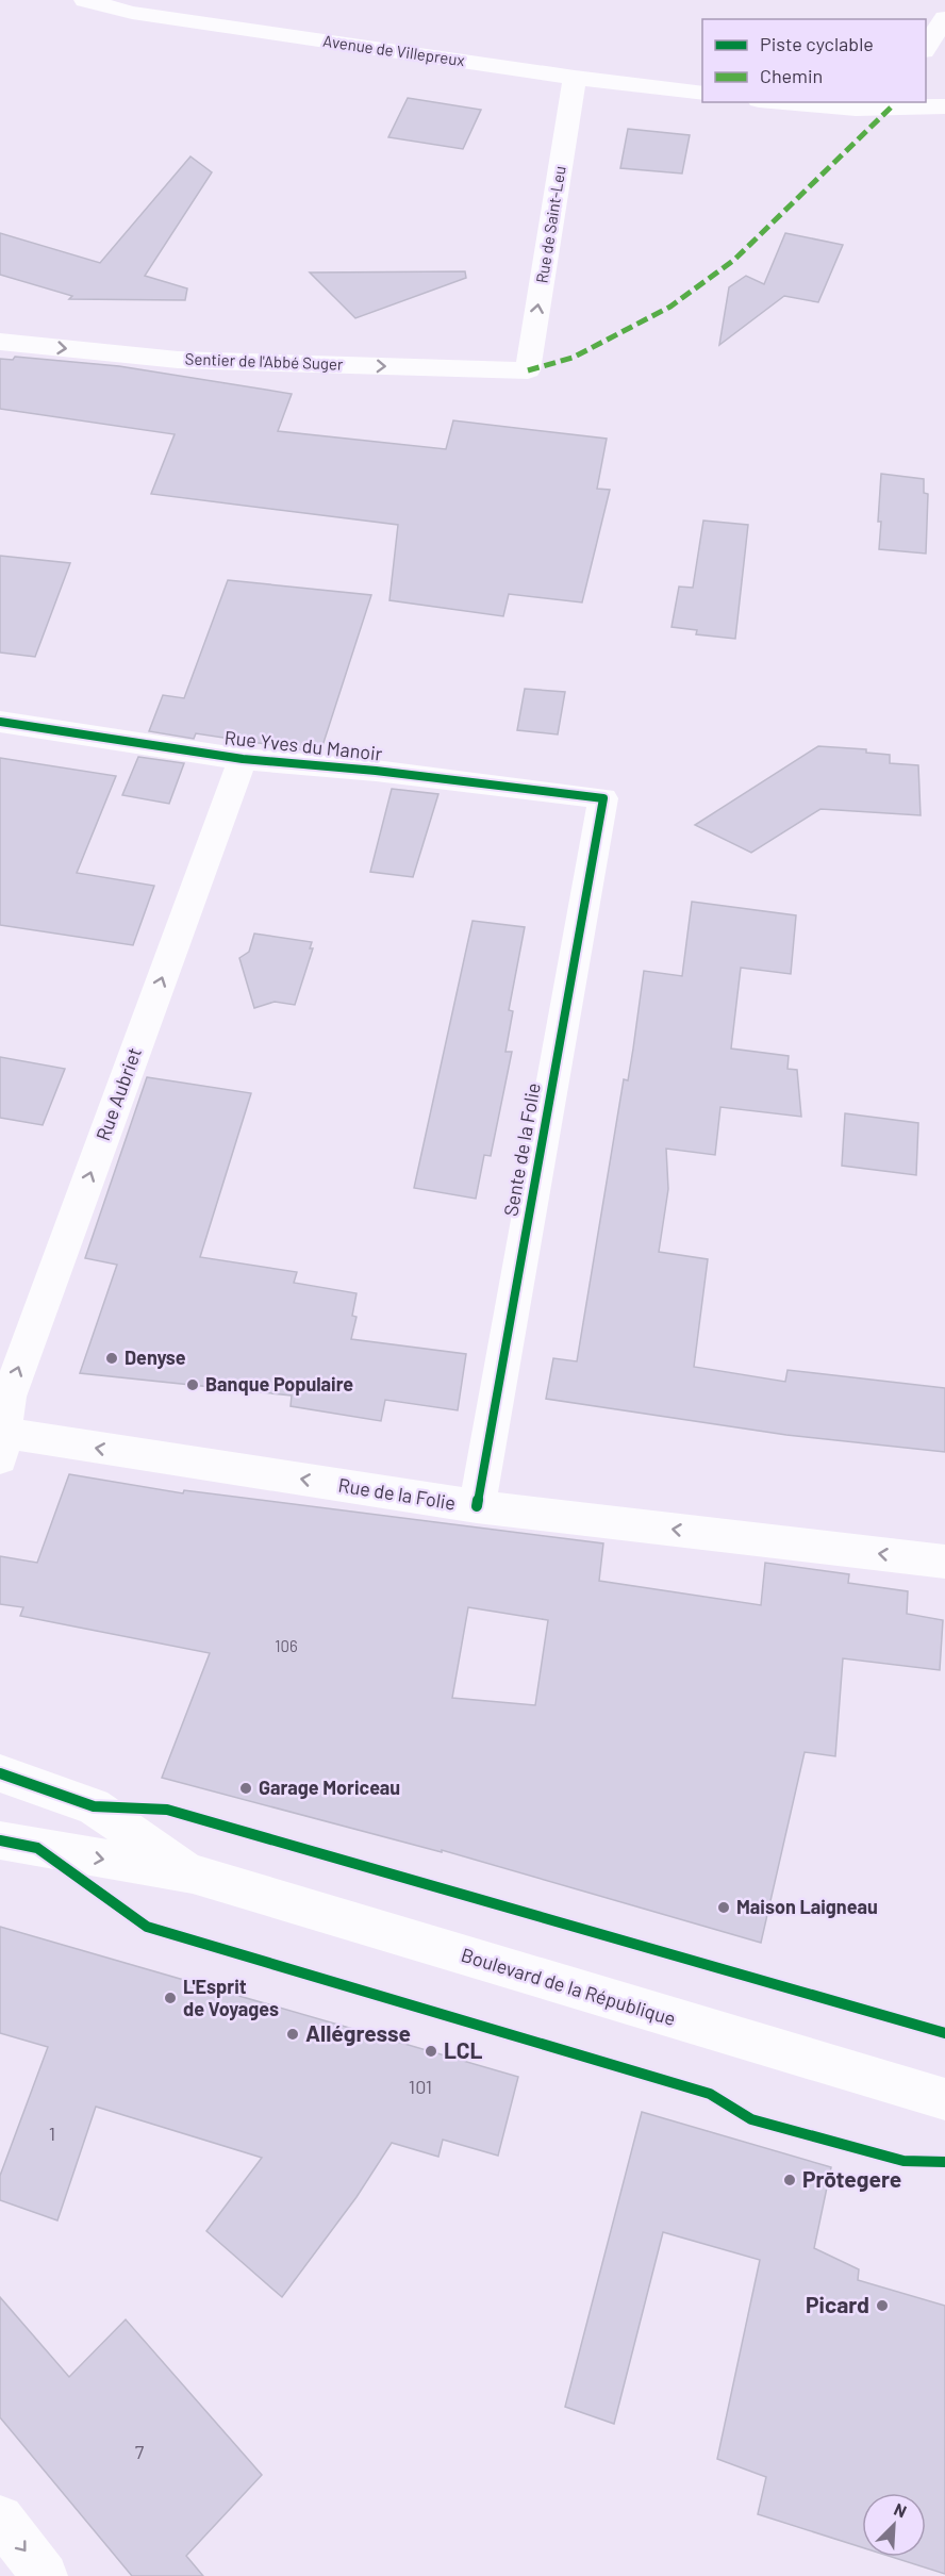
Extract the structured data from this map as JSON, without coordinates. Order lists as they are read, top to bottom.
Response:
{
  "streets": {
    "street": [
      "Avenue de Villepreux",
      "Rue de Saint-Leu",
      "Sentier de l'Abbé Suger",
      "Rue Yves du Manoir",
      "Rue Aubriet",
      "Sente de la Folie",
      "Rue de la Folie",
      "Boulevard de la République"
    ]
  },
  "crossings": [
    ["Avenue de Villepreux", "Rue de Saint-Leu"],
    ["Rue de Saint-Leu", "Sentier de l'Abbé Suger"],
    ["Rue Yves du Manoir", "Rue Aubriet"],
    ["Rue Yves du Manoir", "Sente de la Folie"],
    ["Rue Aubriet", "Rue de la Folie"],
    ["Sente de la Folie", "Rue de la Folie"]
  ],
  "one_way": [
    "Rue de Saint-Leu",
    "Sentier de l'Abbé Suger",
    "Rue Aubriet",
    "Rue de la Folie"
  ],
  "places": [
    "Denyse",
    "Banque Populaire",
    "Garage Moriceau",
    "Maison Laigneau",
    "L'Esprit de Voyages",
    "Allégresse",
    "LCL",
    "Prōtegere",
    "Picard"
  ],
  "house_numbers": [
    "106",
    "101",
    "1",
    "7"
  ],
  "legend": ["Piste cyclable", "Chemin"],
  "north": "top right"
}
